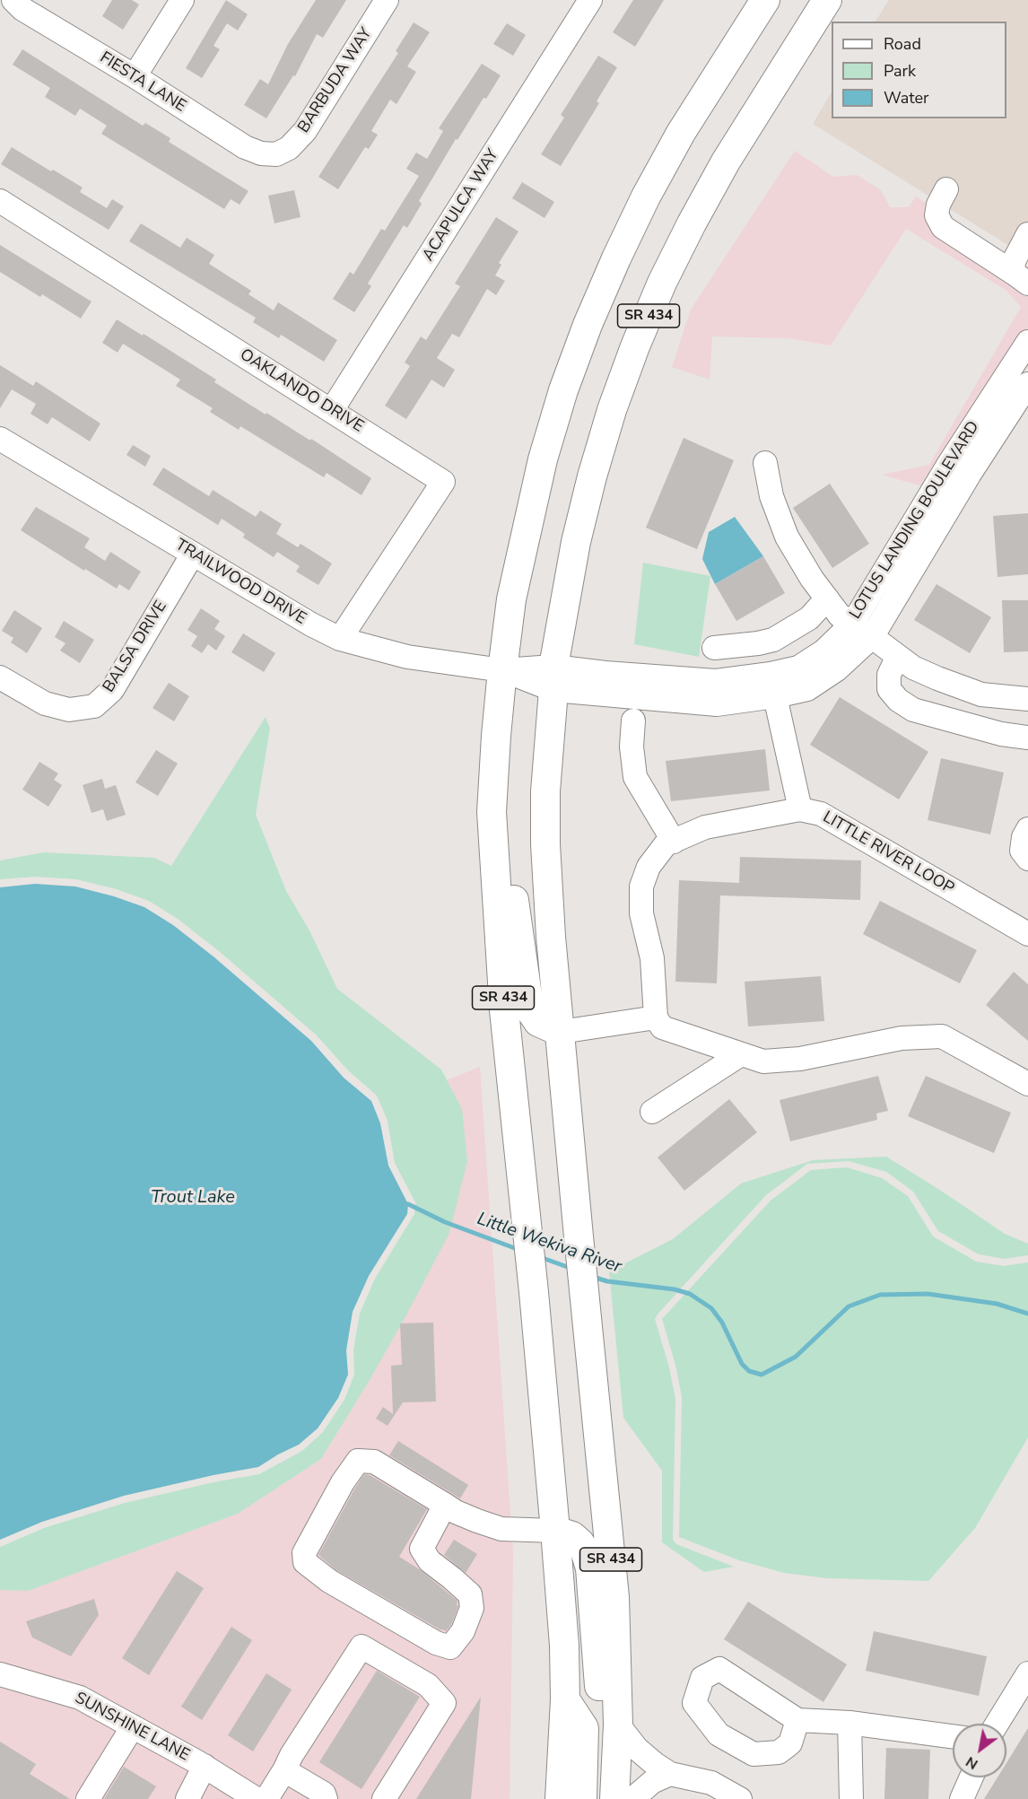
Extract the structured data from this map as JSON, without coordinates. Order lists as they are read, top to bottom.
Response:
{
  "streets": {
    "main road": ["SR 434"],
    "street": [
      "BARBUDA WAY",
      "FIESTA LANE",
      "ACAPULCA WAY",
      "OAKLANDO DRIVE",
      "LOTUS LANDING BOULEVARD",
      "TRAILWOOD DRIVE",
      "BALSA DRIVE",
      "LITTLE RIVER LOOP",
      "SUNSHINE LANE"
    ]
  },
  "crossings": [
    ["BARBUDA WAY", "FIESTA LANE"],
    ["ACAPULCA WAY", "OAKLANDO DRIVE"],
    ["SR 434", "LOTUS LANDING BOULEVARD"],
    ["SR 434", "TRAILWOOD DRIVE"],
    ["OAKLANDO DRIVE", "TRAILWOOD DRIVE"],
    ["LOTUS LANDING BOULEVARD", "TRAILWOOD DRIVE"],
    ["TRAILWOOD DRIVE", "BALSA DRIVE"]
  ],
  "water": ["Trout Lake", "Little Wekiva River"],
  "legend": ["Road", "Park", "Water"],
  "north": "bottom left"
}
